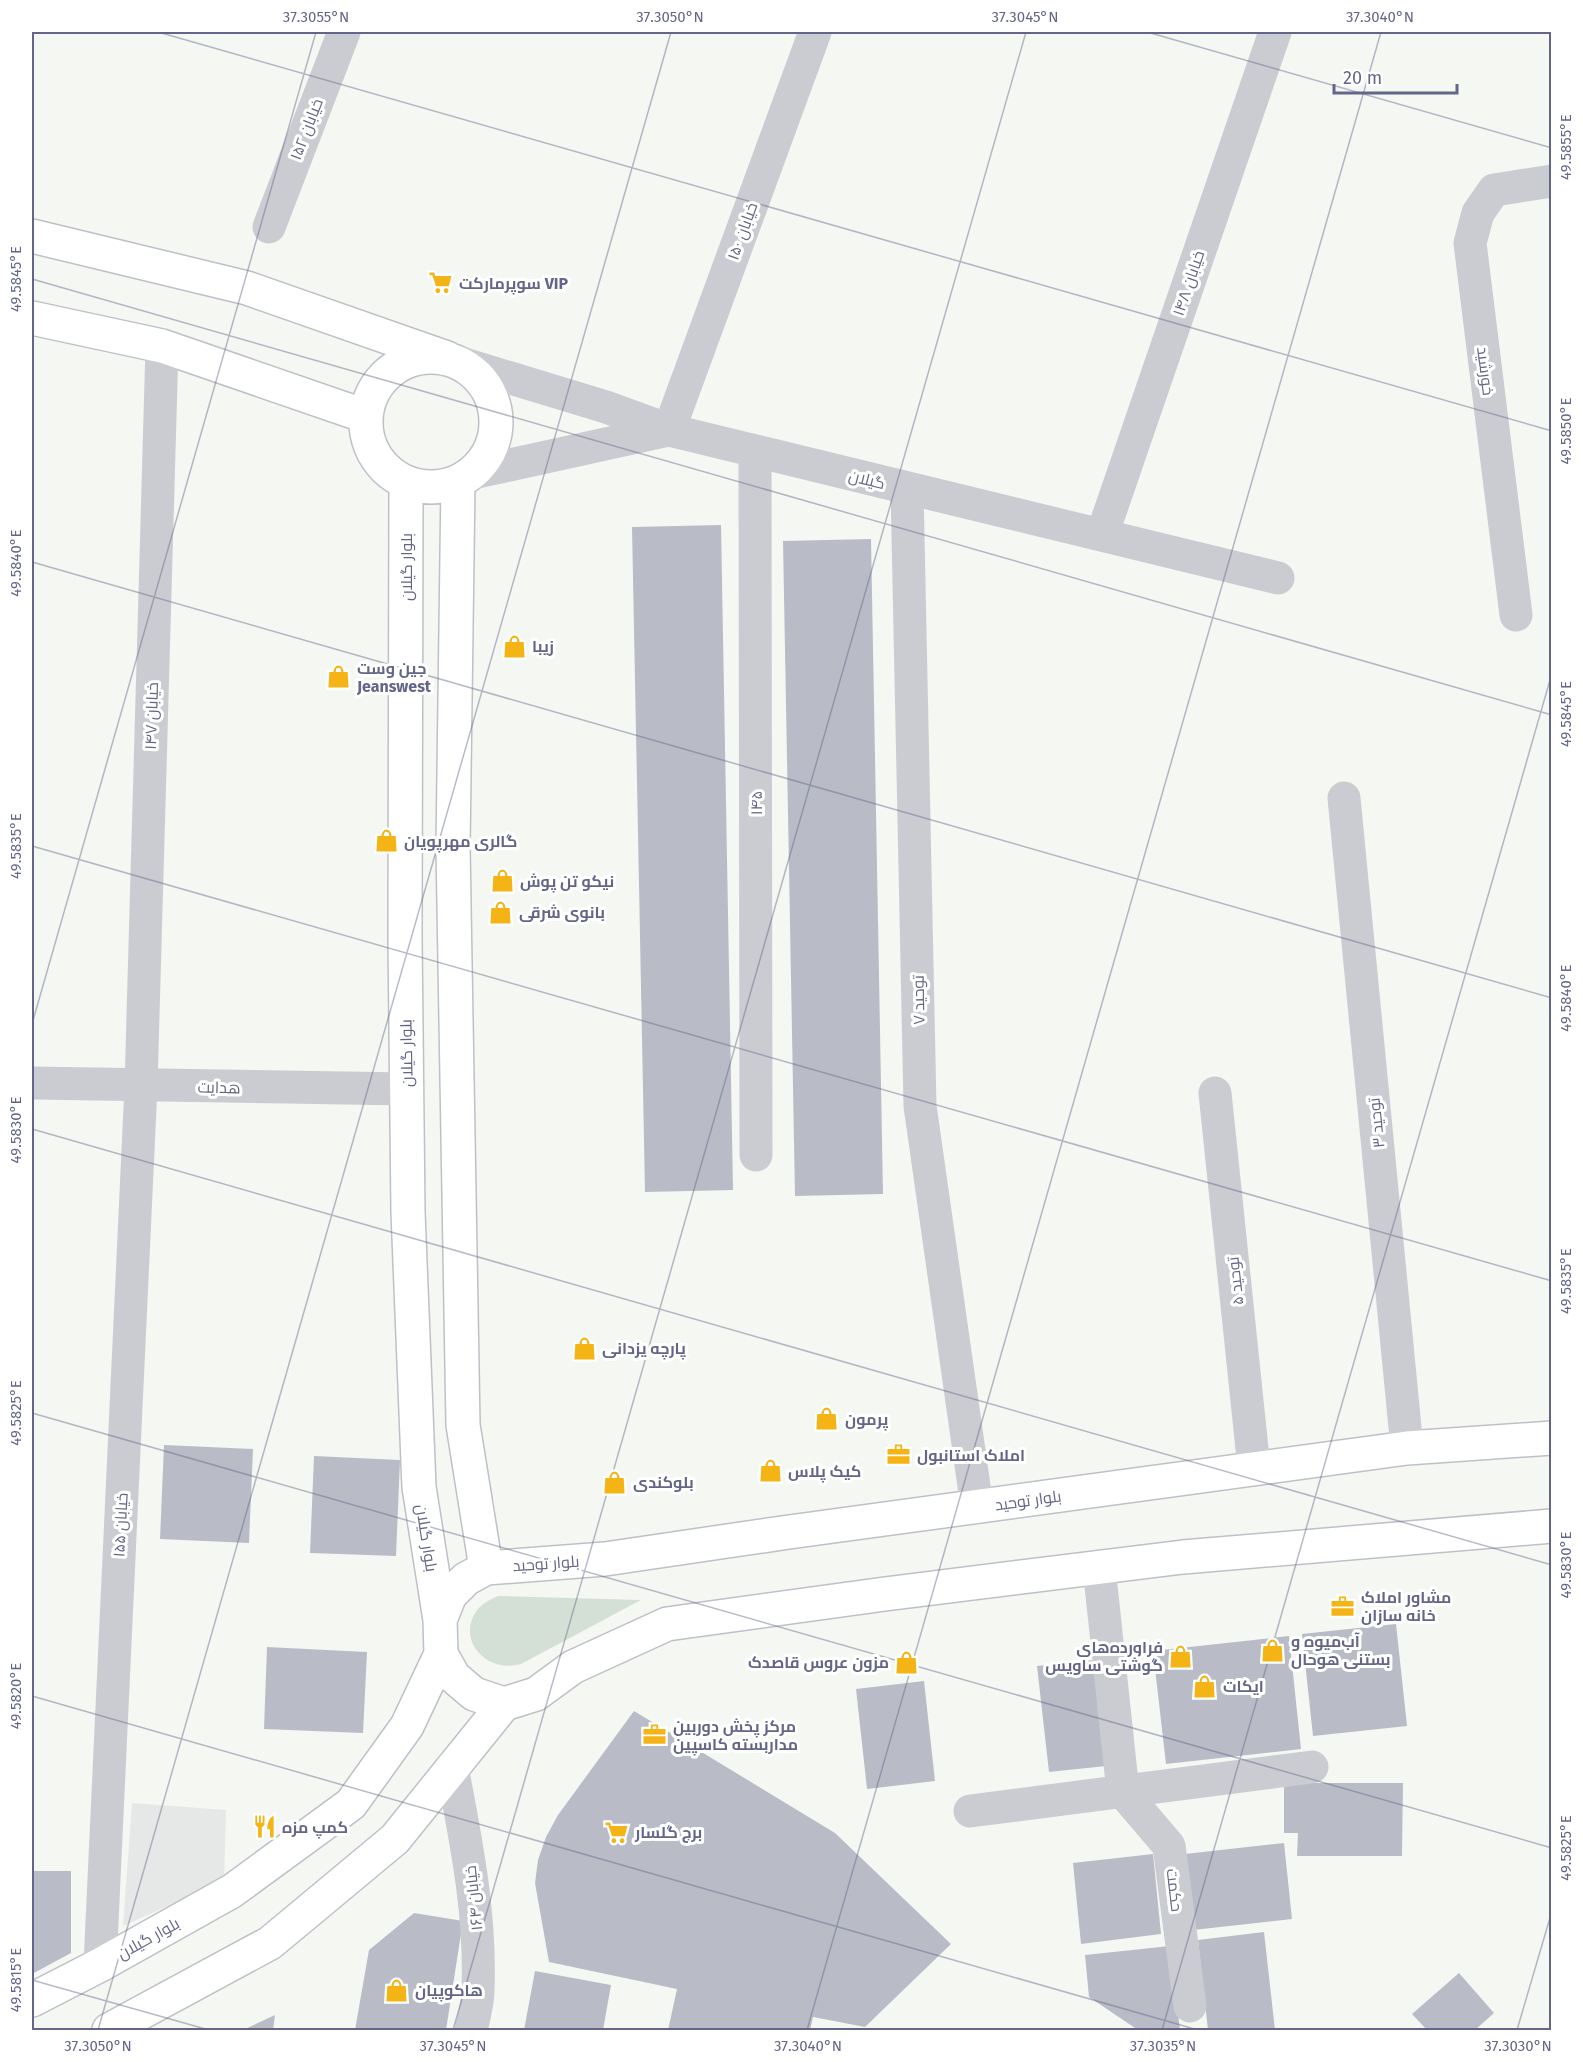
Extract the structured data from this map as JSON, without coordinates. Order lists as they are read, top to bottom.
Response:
{
  "streets": {
    "main road": ["بلوار گیلان", "بلوار توحید"],
    "street": [
      "خیابان ۱۵۲",
      "خیابان ۱۵۰",
      "خیابان ۱۴۸",
      "خورشید",
      "گیلان",
      "خیابان ۱۴۷",
      "۱۴۵",
      "توحید ۷",
      "هدایت",
      "توحید ۳",
      "توحید ۵",
      "خیابان ۱۵۵",
      "حکمت",
      "۱۶۴ خیابان"
    ]
  },
  "crossings": [
    ["خیابان ۱۵۰", "گیلان"],
    ["خیابان ۱۴۸", "گیلان"],
    ["گیلان", "بلوار گیلان"],
    ["گیلان", "۱۴۵"],
    ["گیلان", "توحید ۷"],
    ["بلوار گیلان", "هدایت"],
    ["بلوار گیلان", "خیابان ۱۵۵"],
    ["خیابان ۱۴۷", "هدایت"],
    ["خیابان ۱۴۷", "خیابان ۱۵۵"],
    ["توحید ۷", "بلوار توحید"],
    ["هدایت", "خیابان ۱۵۵"],
    ["توحید ۳", "بلوار توحید"],
    ["توحید ۵", "بلوار توحید"]
  ],
  "places": {
    "supermarket": ["سوپرمارکت VIP", "برج گلسار"],
    "shop": [
      "زیبا",
      "جین وست Jeanswest",
      "گالری مهرپویان",
      "نیکو تن پوش",
      "بانوی شرقی",
      "پارچه یزدانی",
      "پرمون",
      "کیک پلاس",
      "بلوکندی",
      "آب‌میوه و بستنی هوحال",
      "فراورده‌های گوشتی ساویس",
      "مزون عروس قاصدک",
      "ایکات",
      "هاکوپیان"
    ],
    "office": ["املاک استانبول", "مشاور املاک خانه سازان", "مرکز پخش دوربین مداربسته کاسپین"],
    "restaurant": ["کمپ مزه"]
  },
  "scale_bar": "20 m",
  "coordinates": [
    "37.3055°N",
    "37.3050°N",
    "37.3045°N",
    "37.3040°N",
    "49.5855°E",
    "49.5845°E",
    "49.5850°E",
    "49.5840°E",
    "49.5835°E",
    "49.5830°E",
    "49.5825°E",
    "49.5820°E",
    "49.5815°E",
    "37.3035°N",
    "37.3030°N"
  ]
}
